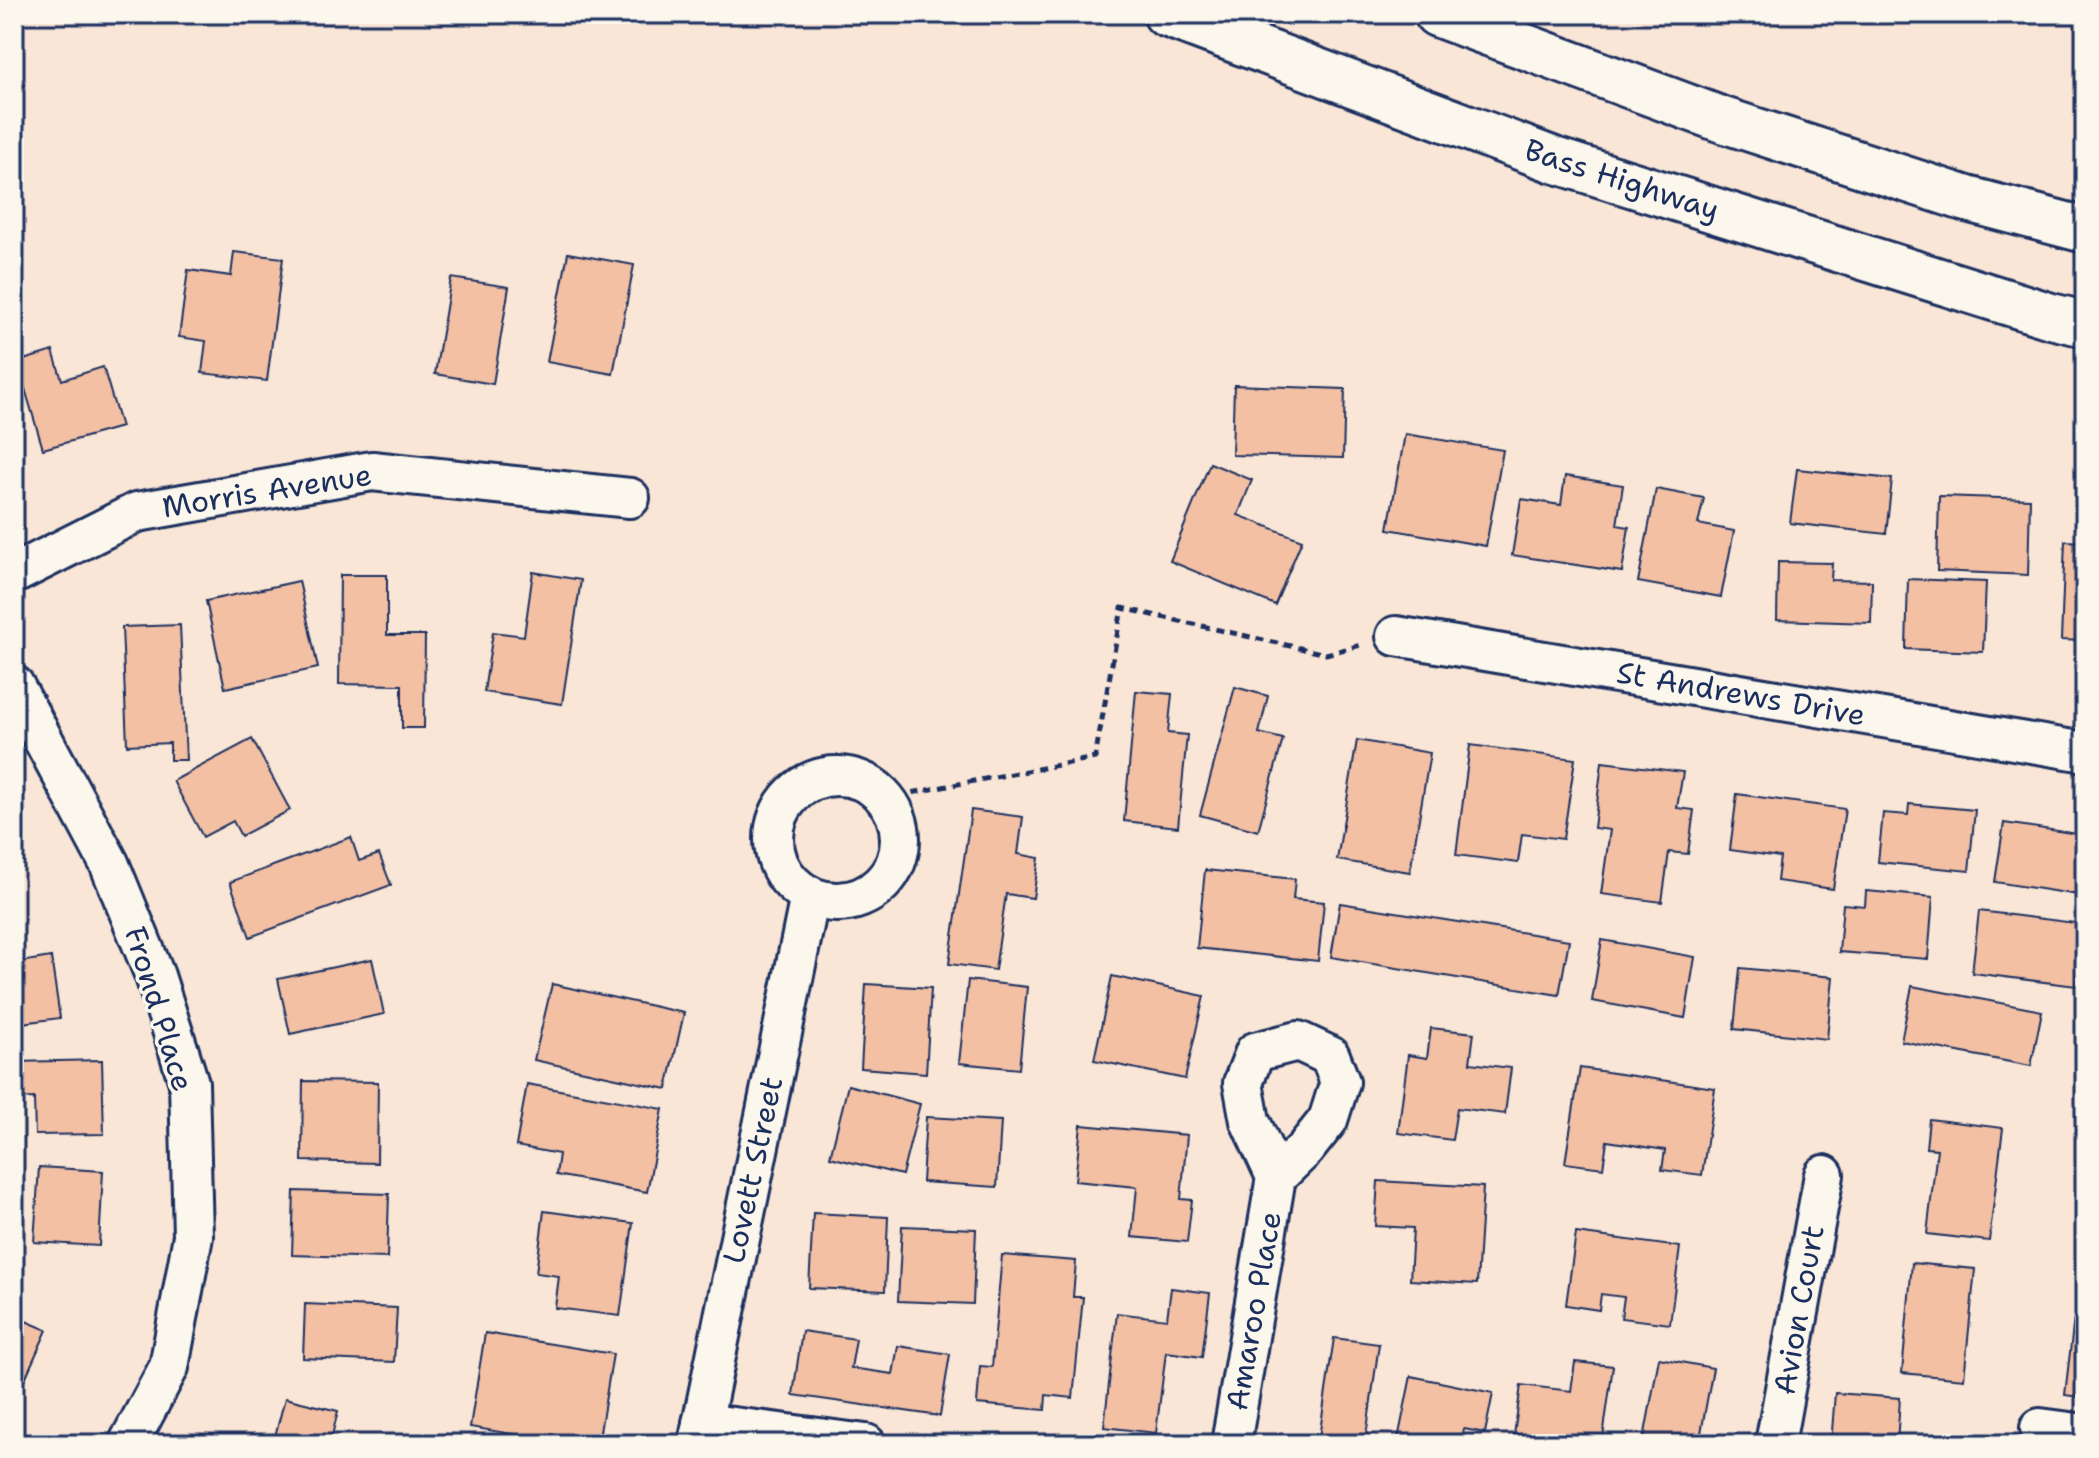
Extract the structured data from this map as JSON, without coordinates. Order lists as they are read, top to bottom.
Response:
{
  "streets": {
    "highway": ["Bass Highway"],
    "street": [
      "Morris Avenue",
      "St Andrews Drive",
      "Frond Place",
      "Lovett Street",
      "Avion Court",
      "Amaroo Place"
    ]
  }
}
